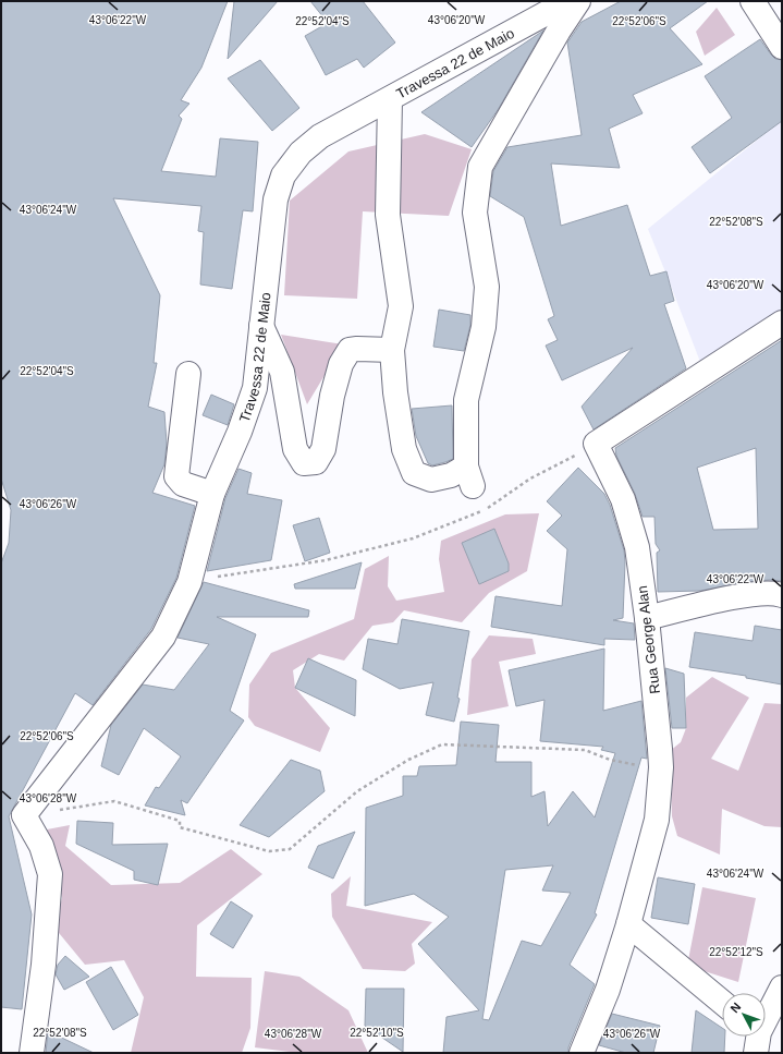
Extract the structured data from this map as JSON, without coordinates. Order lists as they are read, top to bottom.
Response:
{
  "streets": {
    "street": ["Travessa 22 de Maio", "Rua George Alan"]
  },
  "north": "top left",
  "coordinates": [
    "43°06'20\"W",
    "43°06'22\"W",
    "22°52'04\"S",
    "22°52'06\"S",
    "43°06'24\"W",
    "22°52'08\"S",
    "43°06'26\"W",
    "43°06'28\"W",
    "22°52'12\"S",
    "22°52'10\"S"
  ]
}
